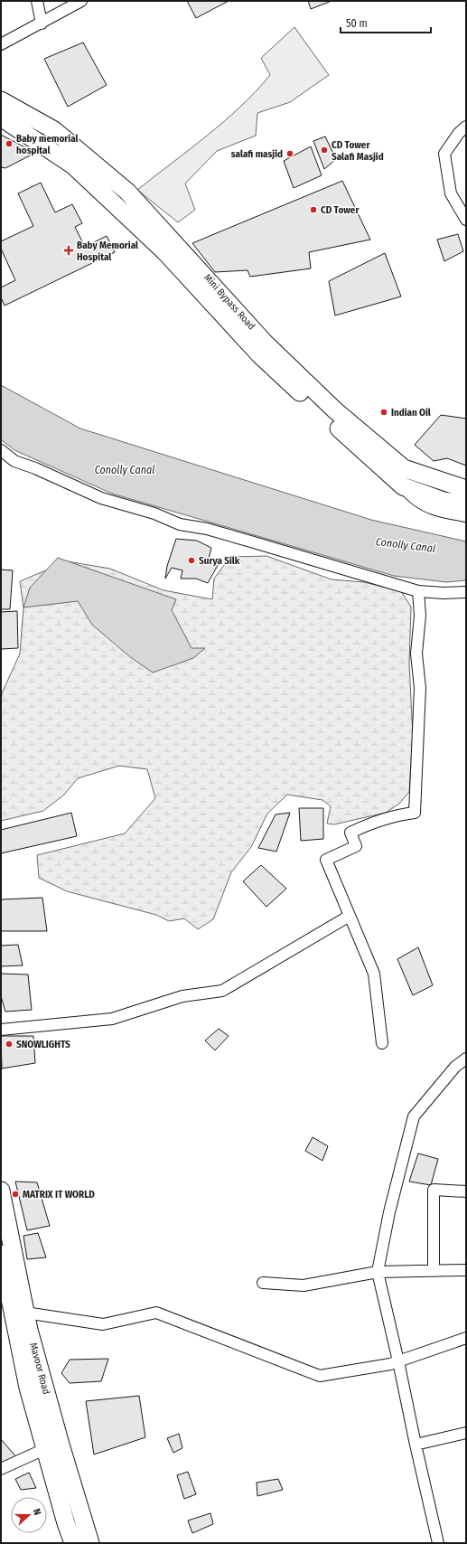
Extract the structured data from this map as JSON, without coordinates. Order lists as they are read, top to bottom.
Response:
{
  "streets": {
    "main road": ["Mini Bypass Road", "Mavoor Road"]
  },
  "water": ["Conolly Canal"],
  "places": {
    "other": [
      "Baby memorial hospital",
      "CD Tower Salafi Masjid",
      "salafi masjid",
      "CD Tower",
      "Indian Oil",
      "Surya Silk",
      "SNOWLIGHTS",
      "MATRIX IT WORLD"
    ],
    "health": ["Baby Memorial Hospital"]
  },
  "scale_bar": "50 m",
  "north": "right"
}
